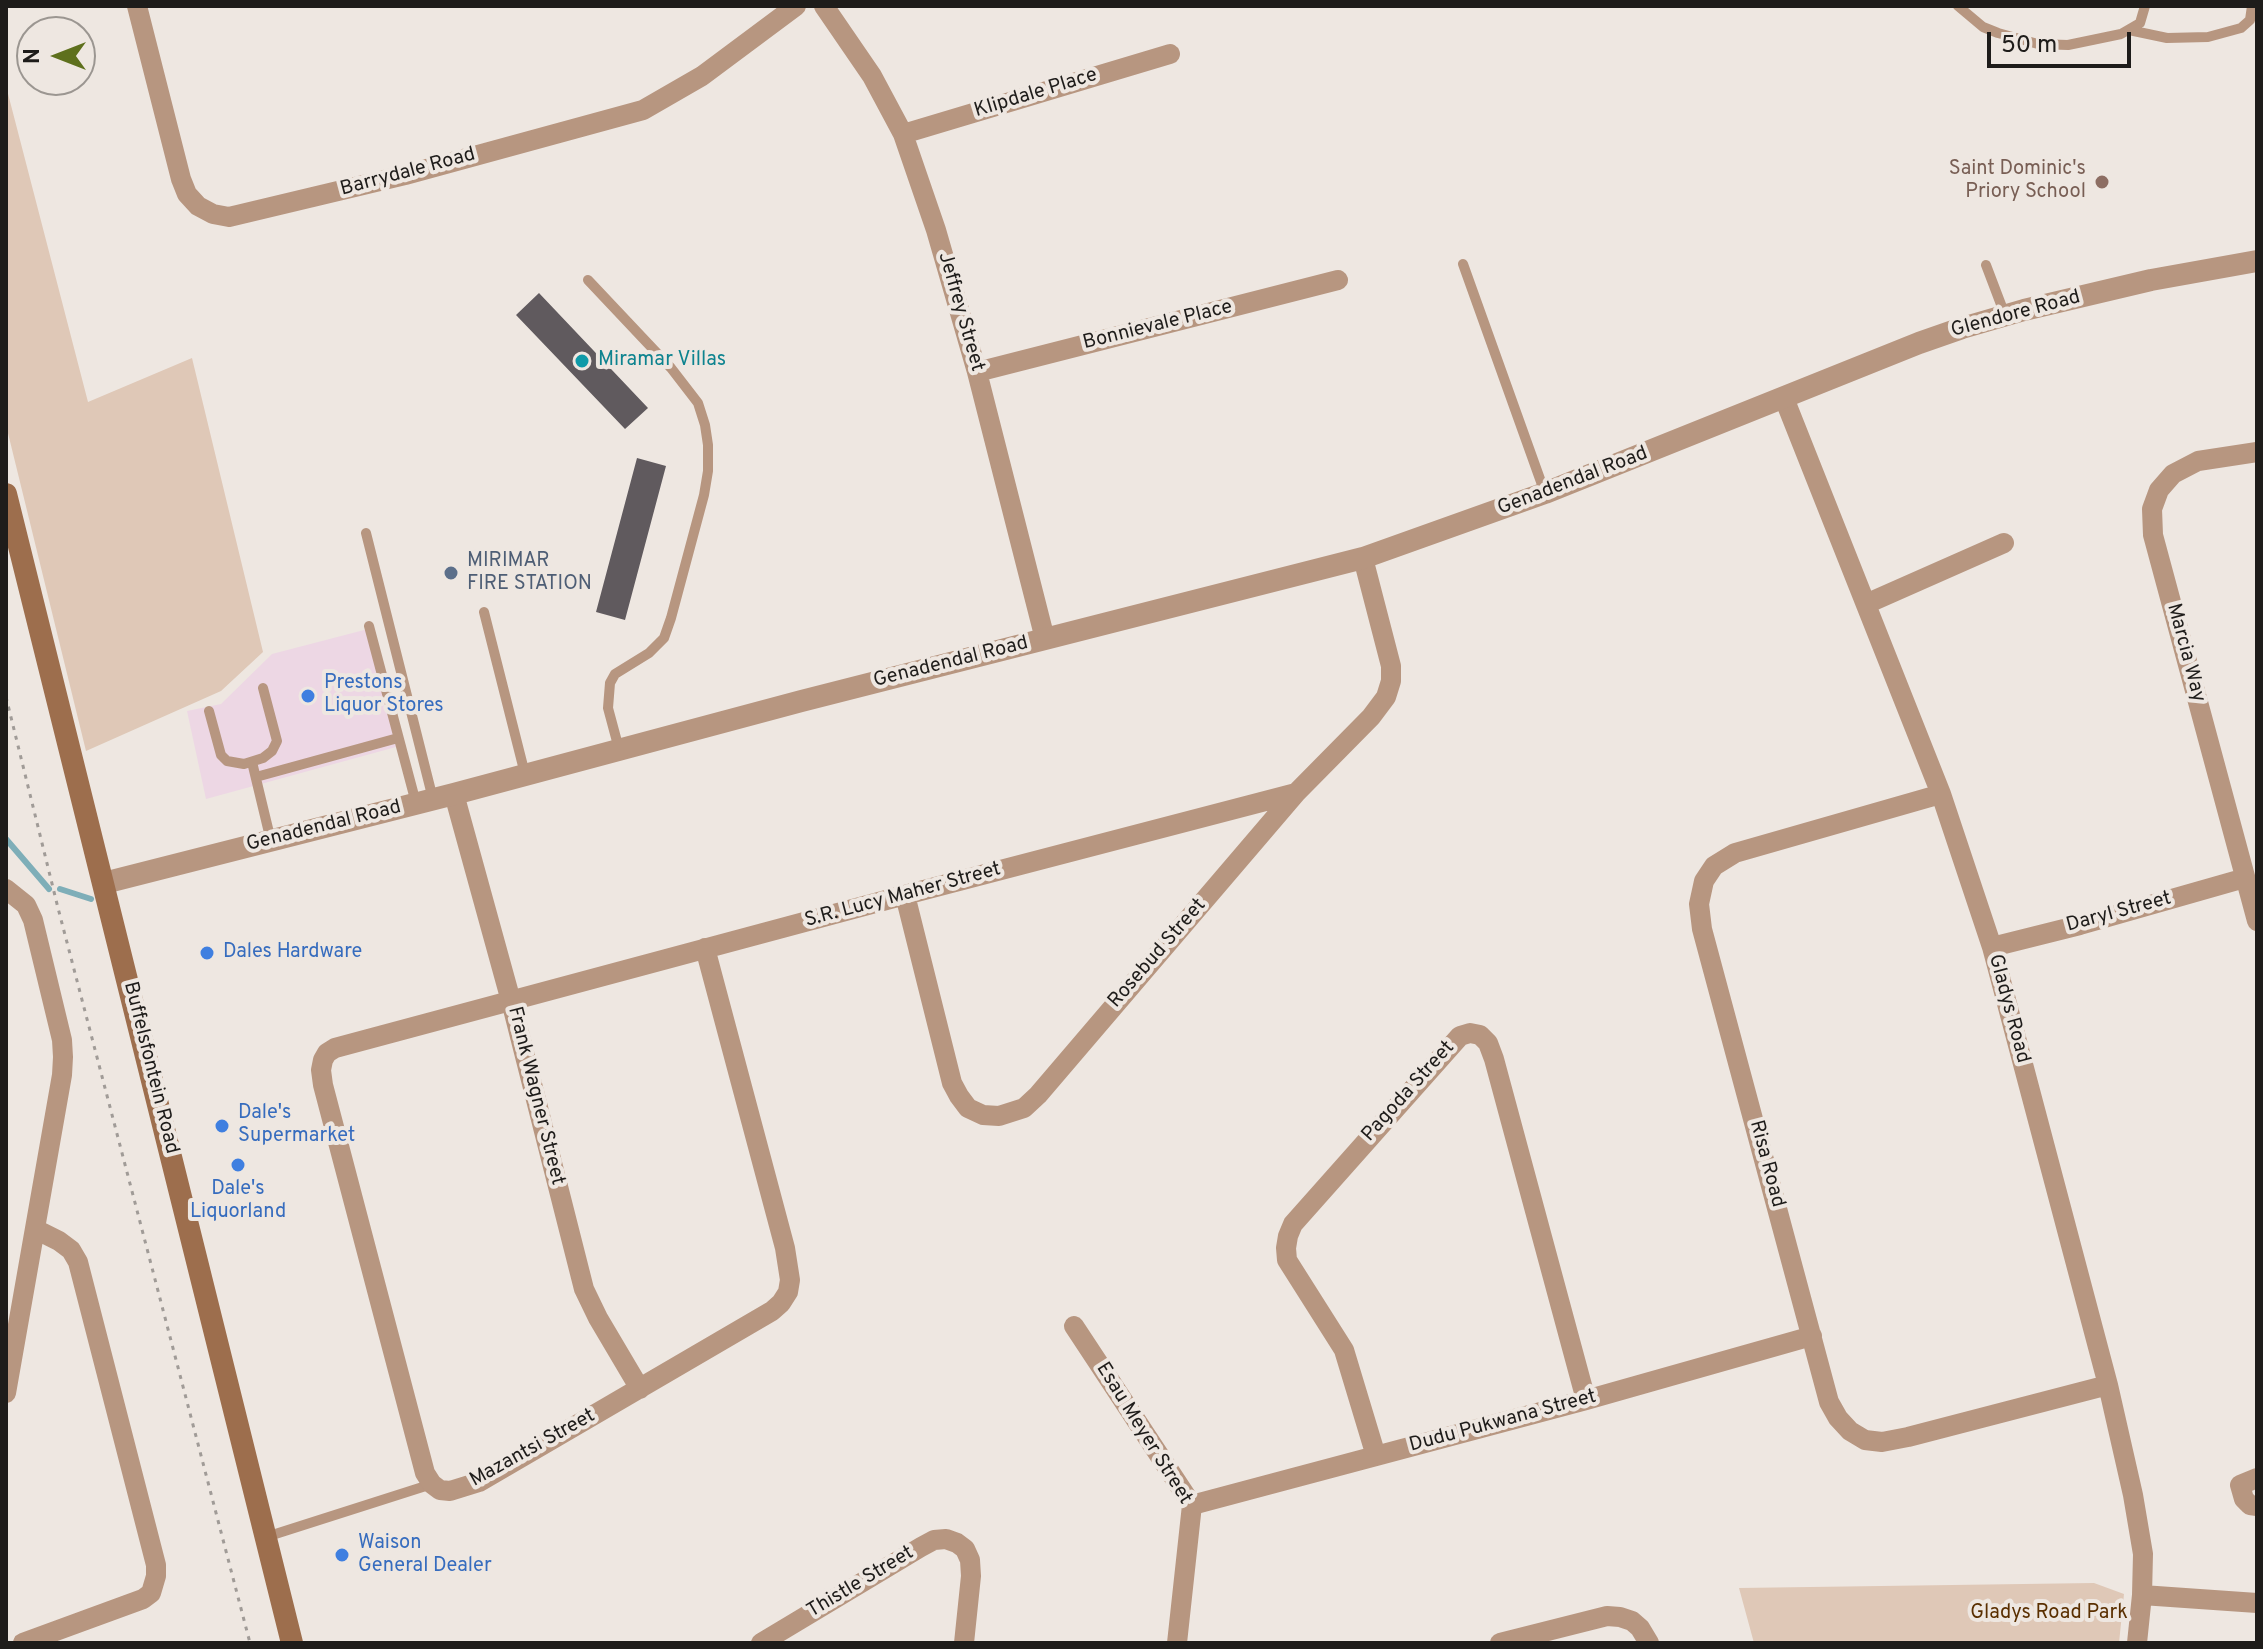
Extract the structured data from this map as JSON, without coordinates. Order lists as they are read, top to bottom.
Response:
{
  "streets": {
    "main road": ["Buffelsfontein Road"],
    "street": [
      "Klipdale Place",
      "Barrydale Road",
      "Jeffrey Street",
      "Glendore Road",
      "Bonnievale Place",
      "Genadendal Road",
      "Marcia Way",
      "S.R. Lucy Maher Street",
      "Daryl Street",
      "Rosebud Street",
      "Gladys Road",
      "Pagoda Street",
      "Frank Wagner Street",
      "Risa Road",
      "Dudu Pukwana Street",
      "Esau Meyer Street",
      "Mazantsi Street",
      "Thistle Street"
    ]
  },
  "crossings": [
    ["Klipdale Place", "Jeffrey Street"],
    ["Jeffrey Street", "Bonnievale Place"],
    ["Jeffrey Street", "Genadendal Road"],
    ["Glendore Road", "Genadendal Road"],
    ["Glendore Road", "Gladys Road"],
    ["Genadendal Road", "Rosebud Street"],
    ["Genadendal Road", "Gladys Road"],
    ["Genadendal Road", "Buffelsfontein Road"],
    ["Genadendal Road", "Frank Wagner Street"],
    ["Marcia Way", "Daryl Street"],
    ["S.R. Lucy Maher Street", "Rosebud Street"],
    ["S.R. Lucy Maher Street", "Frank Wagner Street"],
    ["S.R. Lucy Maher Street", "Mazantsi Street"],
    ["Daryl Street", "Gladys Road"],
    ["Gladys Road", "Risa Road"],
    ["Pagoda Street", "Dudu Pukwana Street"],
    ["Frank Wagner Street", "Mazantsi Street"],
    ["Risa Road", "Dudu Pukwana Street"],
    ["Dudu Pukwana Street", "Esau Meyer Street"]
  ],
  "parks": ["Gladys Road Park"],
  "places": [
    "Saint Dominic's Priory School",
    "Miramar Villas",
    "MIRIMAR FIRE STATION",
    "Prestons Liquor Stores",
    "Dales Hardware",
    "Dale's Supermarket",
    "Dale's Liquorland",
    "Waison General Dealer"
  ],
  "scale_bar": "50 m",
  "north": "left"
}
